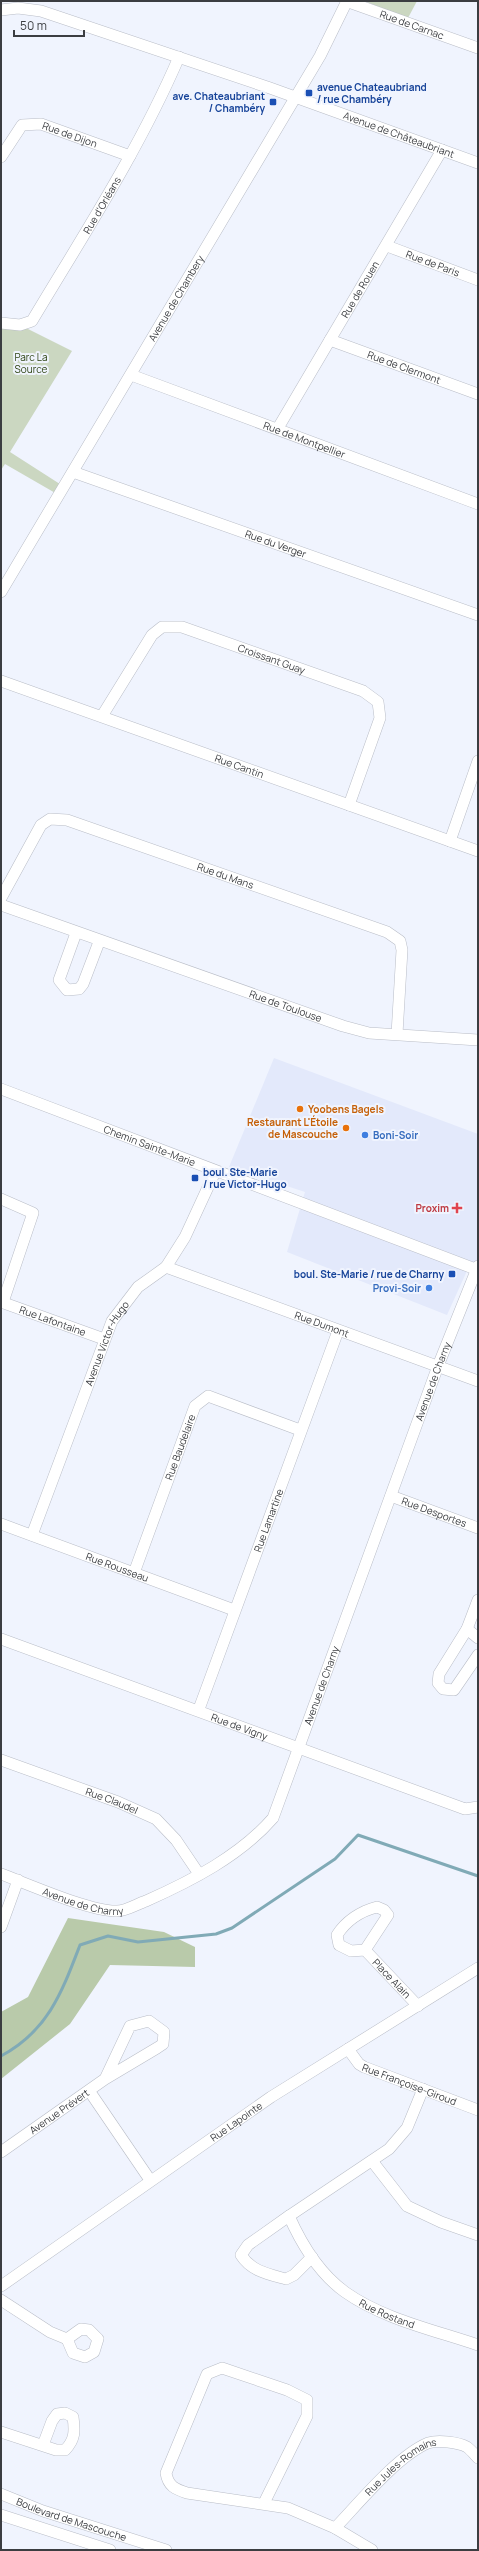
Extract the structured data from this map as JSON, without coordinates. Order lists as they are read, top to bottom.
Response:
{
  "streets": {
    "street": [
      "Rue de Carnac",
      "Rue de Dijon",
      "Avenue de Châteaubriant",
      "Rue d'Orléans",
      "Rue de Paris",
      "Rue de Rouen",
      "Avenue de Chambery",
      "Rue de Clermont",
      "Rue de Montpellier",
      "Rue du Verger",
      "Croissant Guay",
      "Rue Cantin",
      "Rue du Mans",
      "Rue de Toulouse",
      "Chemin Sainte-Marie",
      "Rue Lafontaine",
      "Rue Dumont",
      "Avenue Victor-Hugo",
      "Avenue de Charny",
      "Rue Baudelaire",
      "Rue Desportes",
      "Rue Lamartine",
      "Rue Rousseau",
      "Rue de Vigny",
      "Rue Claudel",
      "Place Alain",
      "Rue Françoise-Giroud",
      "Avenue Prévert",
      "Rue Lapointe",
      "Rue Rostand",
      "Rue Jules-Romains",
      "Boulevard de Mascouche"
    ]
  },
  "crossings": [
    ["Rue de Carnac", "Avenue de Chambery"],
    ["Rue de Dijon", "Rue d'Orléans"],
    ["Avenue de Châteaubriant", "Rue d'Orléans"],
    ["Avenue de Châteaubriant", "Rue de Rouen"],
    ["Avenue de Châteaubriant", "Avenue de Chambery"],
    ["Rue de Paris", "Rue de Rouen"],
    ["Rue de Rouen", "Rue de Clermont"],
    ["Rue de Rouen", "Rue de Montpellier"],
    ["Avenue de Chambery", "Rue de Montpellier"],
    ["Avenue de Chambery", "Rue du Verger"],
    ["Croissant Guay", "Rue Cantin"],
    ["Rue du Mans", "Rue de Toulouse"],
    ["Chemin Sainte-Marie", "Avenue Victor-Hugo"],
    ["Chemin Sainte-Marie", "Avenue de Charny"],
    ["Rue Lafontaine", "Avenue Victor-Hugo"],
    ["Rue Dumont", "Avenue Victor-Hugo"],
    ["Rue Dumont", "Avenue de Charny"],
    ["Rue Dumont", "Rue Lamartine"],
    ["Avenue Victor-Hugo", "Rue Rousseau"],
    ["Avenue de Charny", "Rue Desportes"],
    ["Avenue de Charny", "Rue de Vigny"],
    ["Avenue de Charny", "Rue Claudel"],
    ["Rue Baudelaire", "Rue Lamartine"],
    ["Rue Baudelaire", "Rue Rousseau"],
    ["Rue Lamartine", "Rue Rousseau"],
    ["Rue Lamartine", "Rue de Vigny"],
    ["Place Alain", "Rue Lapointe"],
    ["Rue Françoise-Giroud", "Rue Lapointe"],
    ["Avenue Prévert", "Rue Lapointe"]
  ],
  "parks": ["Parc La Source"],
  "places": {
    "transit": [
      "avenue Chateaubriand / rue Chambéry",
      "ave. Chateaubriant / Chambéry",
      "boul. Ste-Marie / rue Victor-Hugo",
      "boul. Ste-Marie / rue de Charny"
    ],
    "other": [
      "Yoobens Bagels",
      "Restaurant L'Étoile de Mascouche",
      "Boni-Soir",
      "Provi-Soir"
    ],
    "health": ["Proxim"]
  },
  "scale_bar": "50 m"
}
